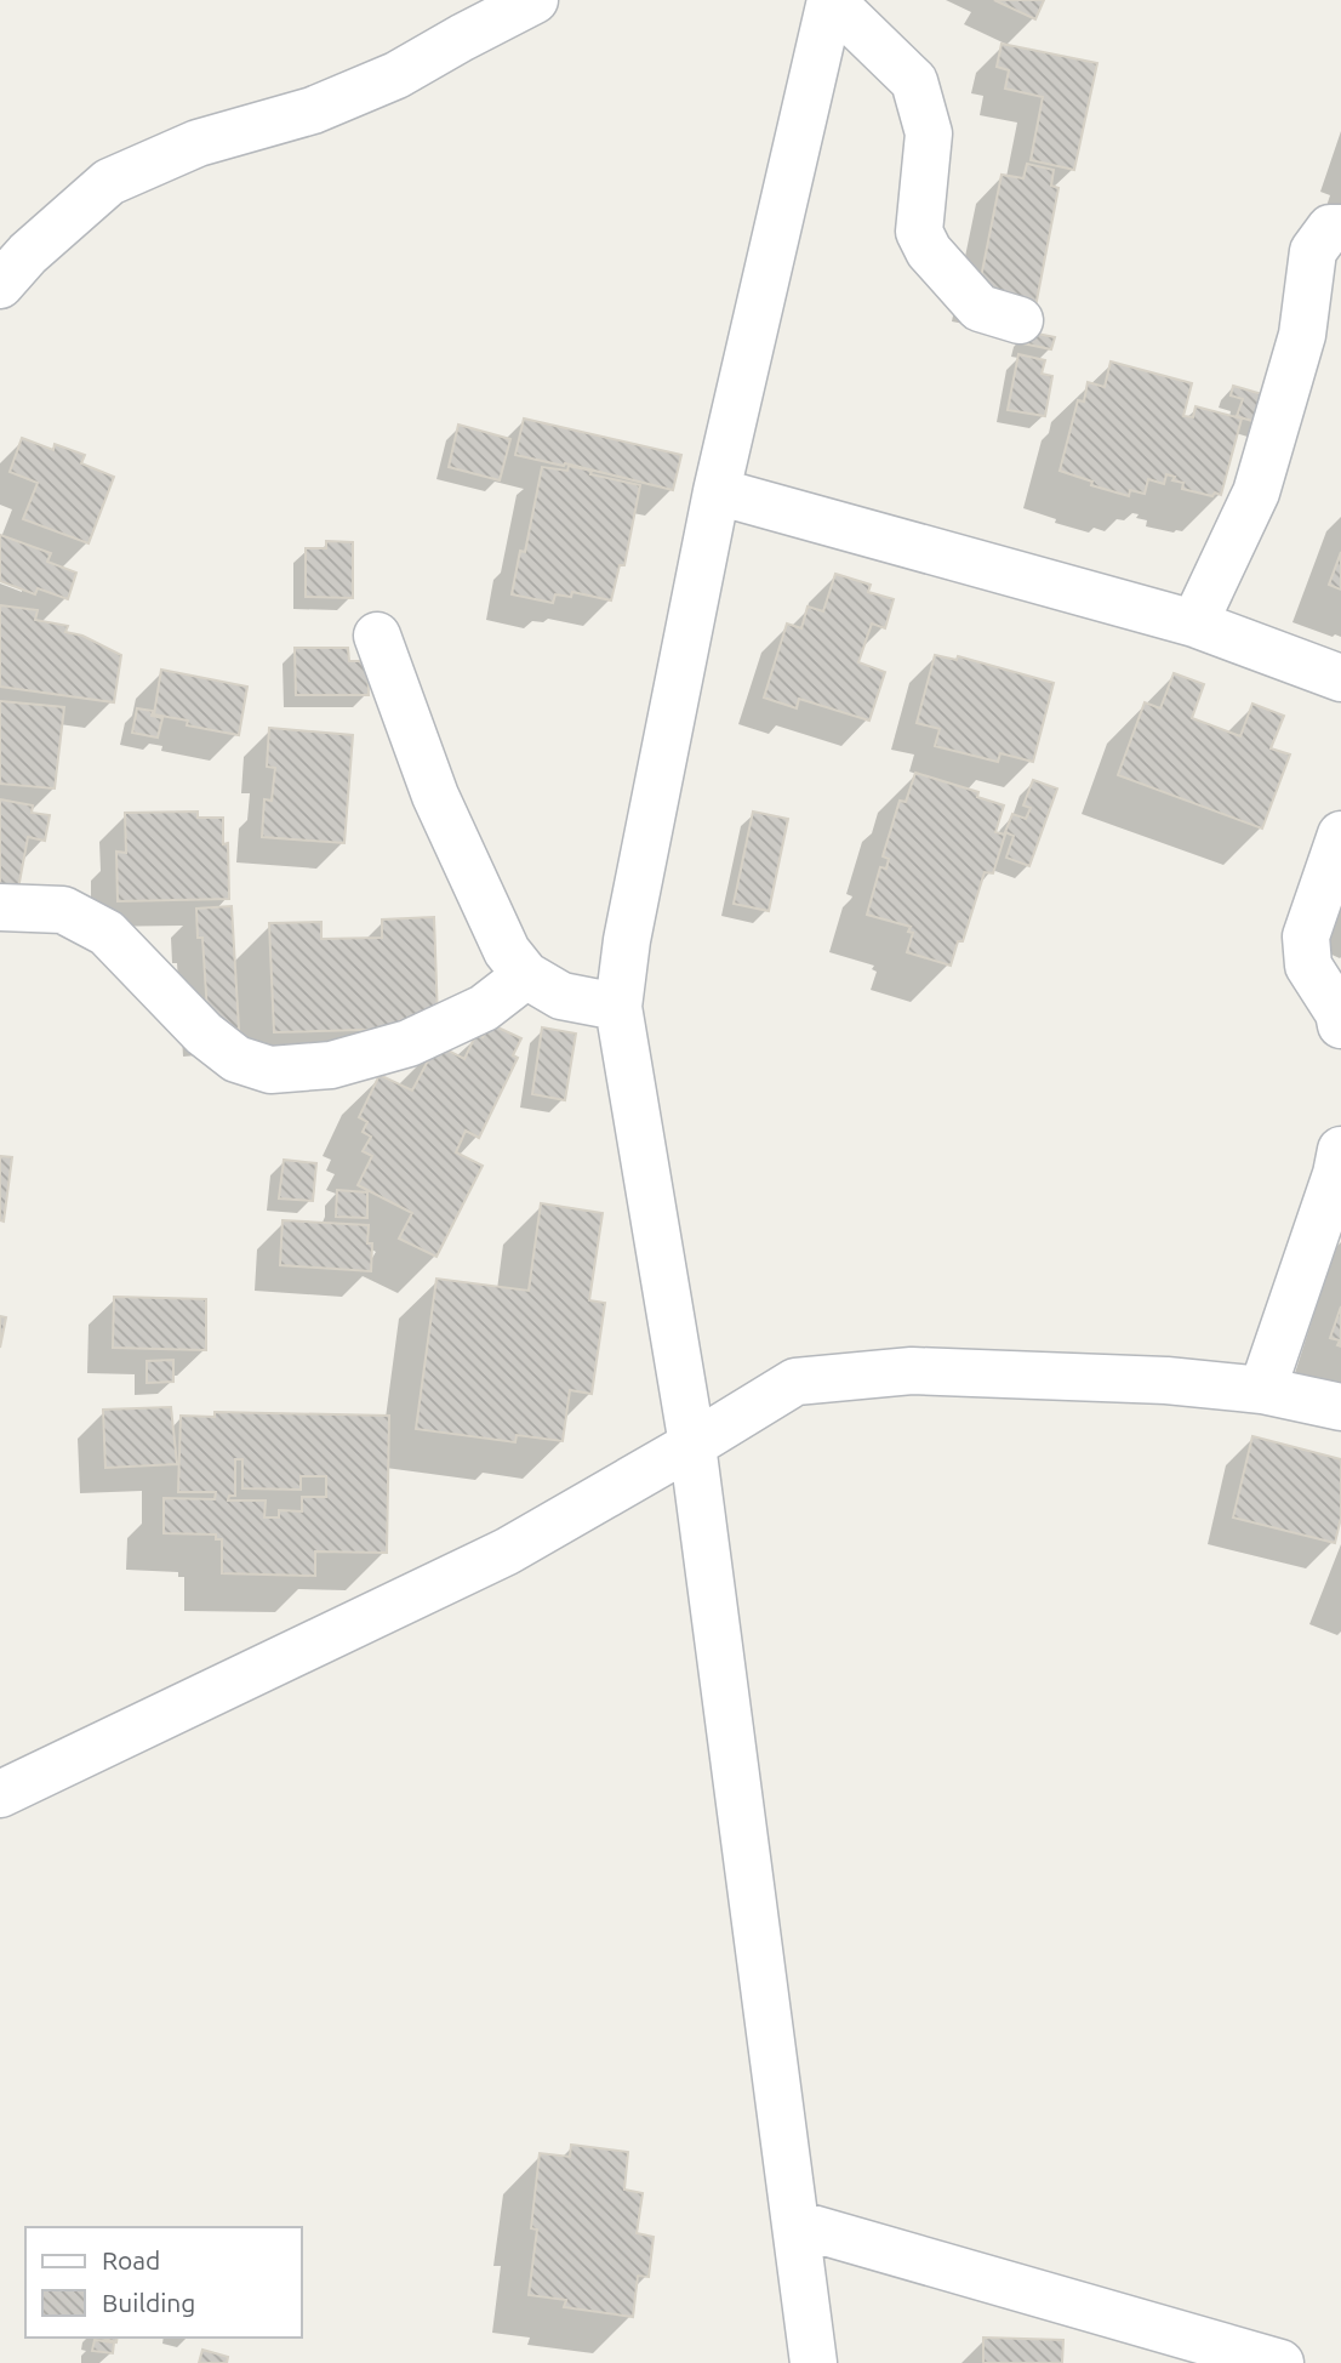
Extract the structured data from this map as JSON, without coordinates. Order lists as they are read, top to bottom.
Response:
{
  "legend": ["Road", "Building"]
}
